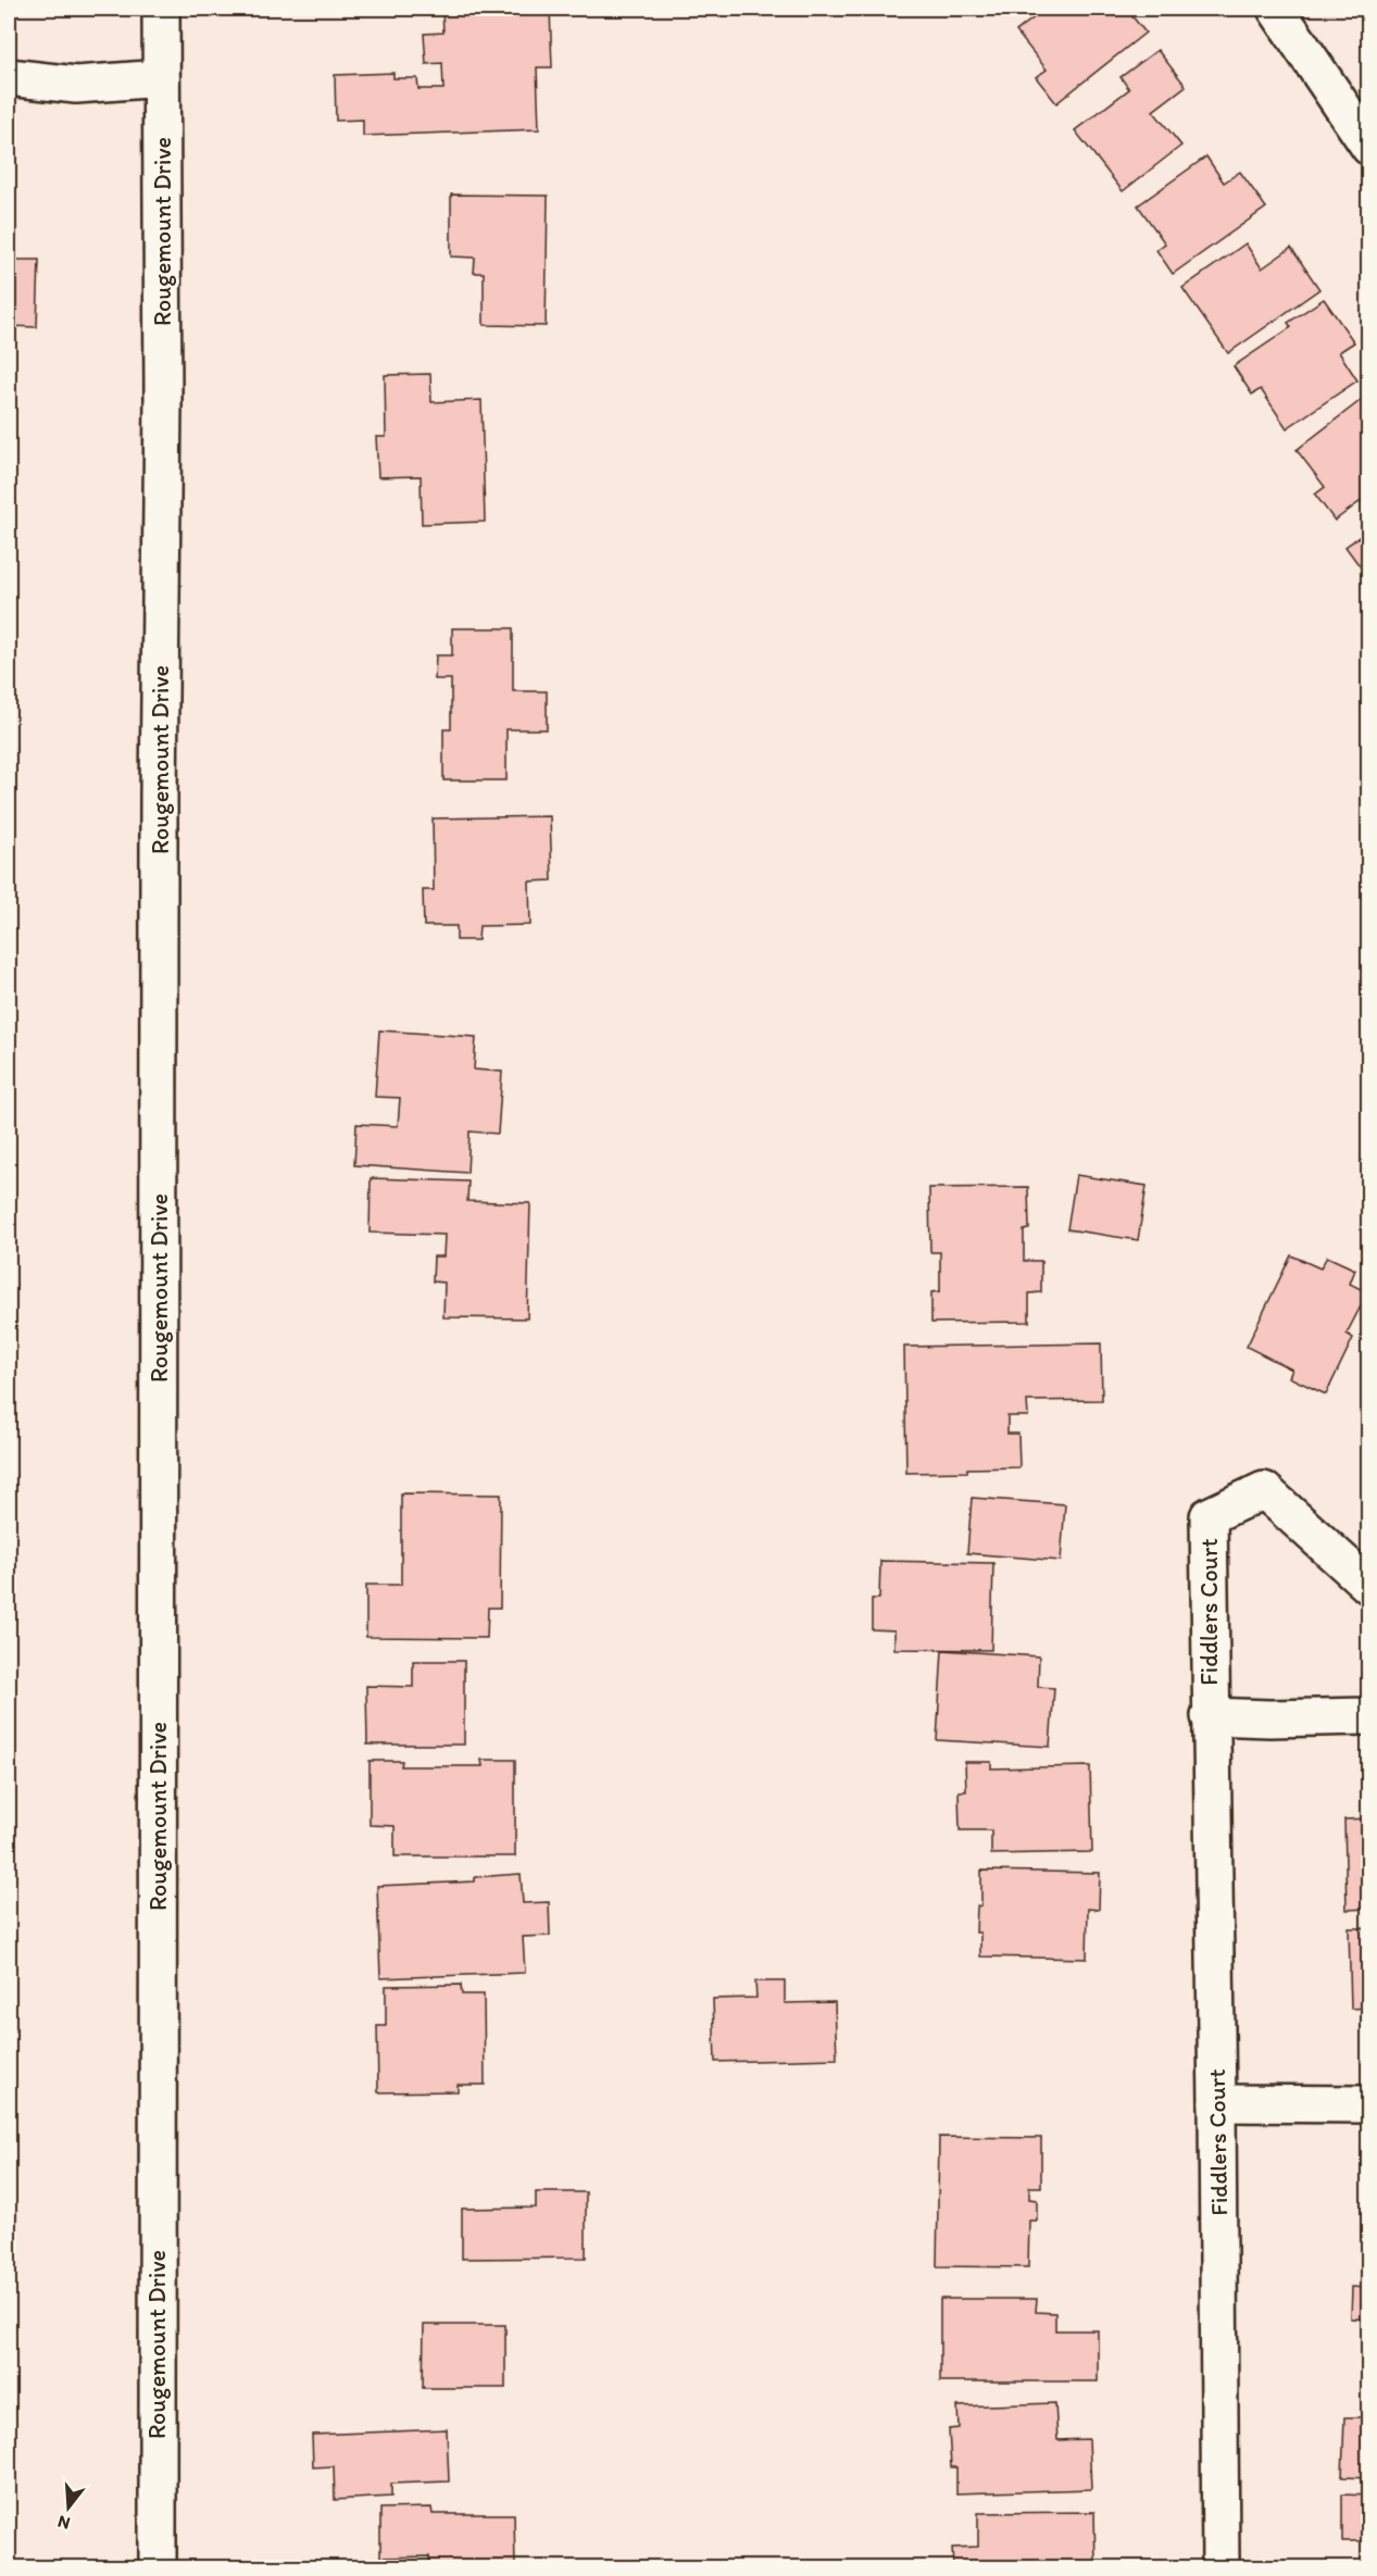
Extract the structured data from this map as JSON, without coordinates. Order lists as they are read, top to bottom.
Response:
{
  "streets": {
    "street": ["Rougemount Drive", "Fiddlers Court"]
  },
  "north": "bottom"
}
